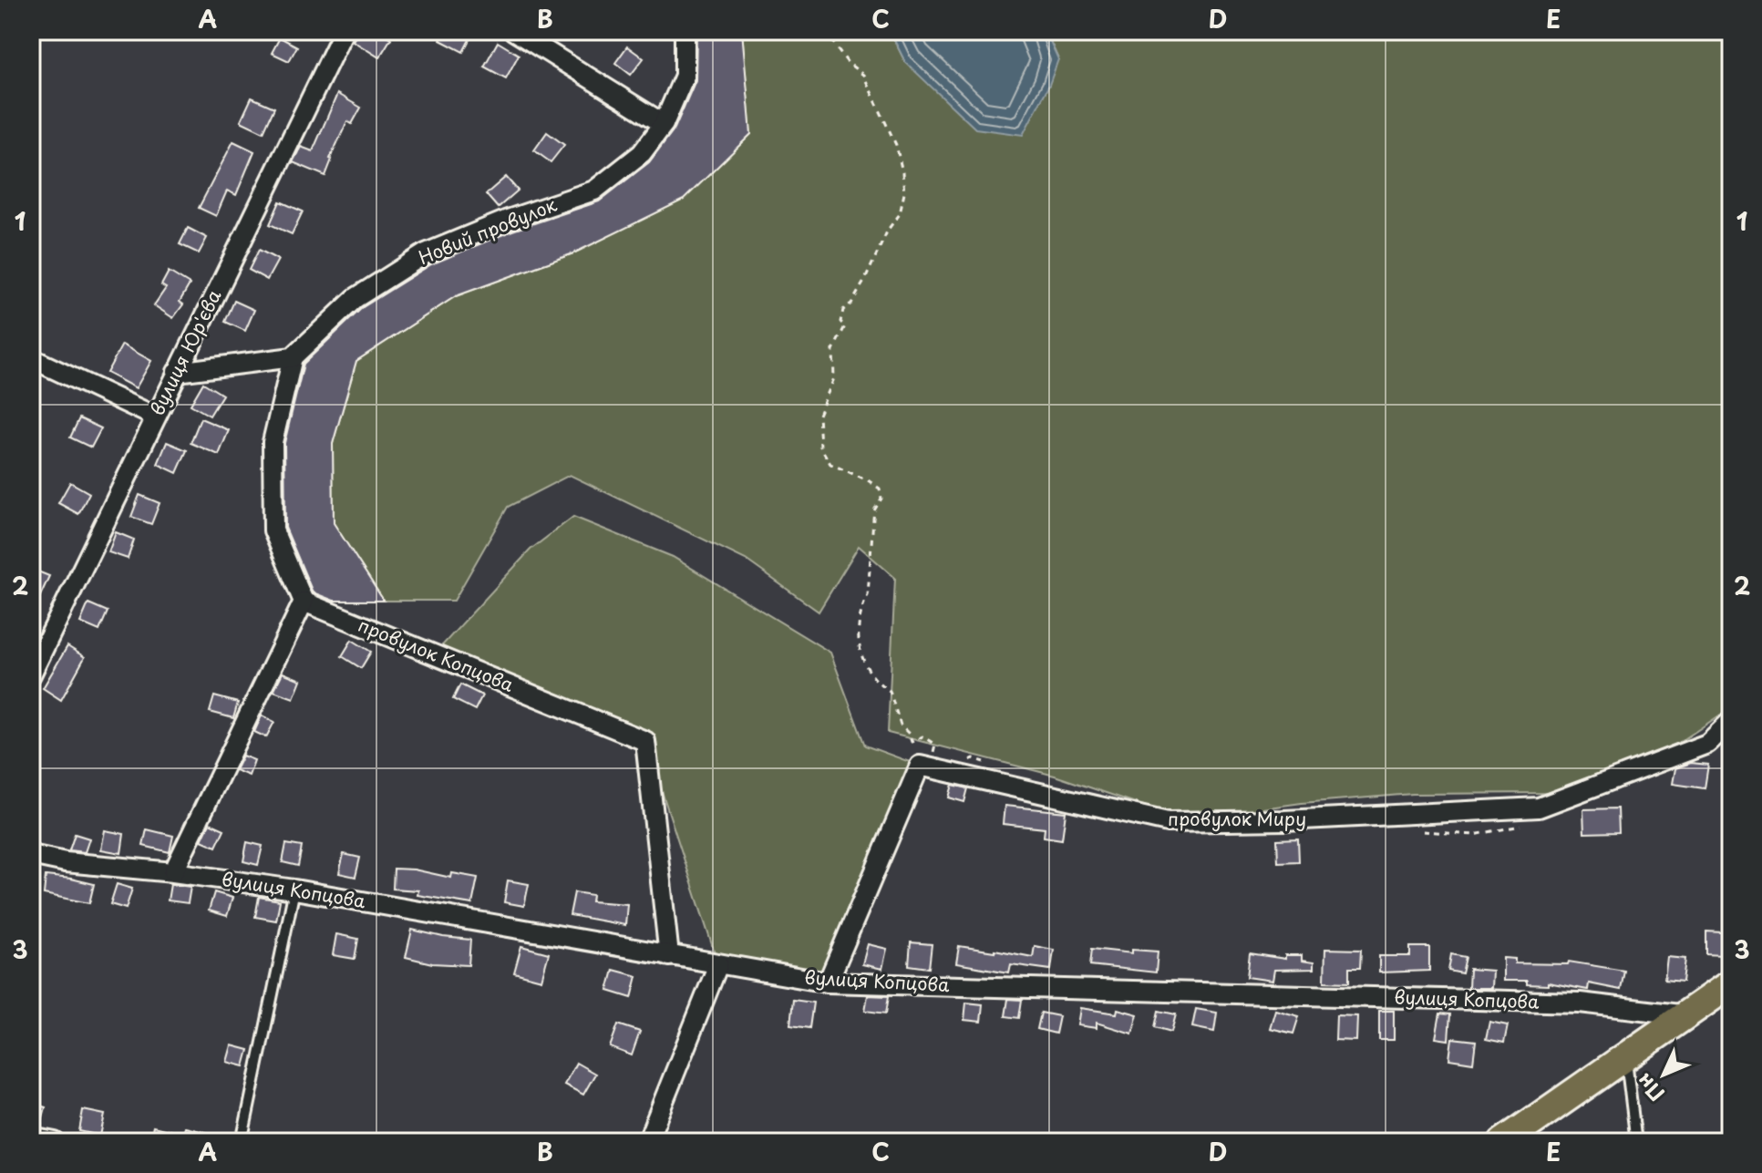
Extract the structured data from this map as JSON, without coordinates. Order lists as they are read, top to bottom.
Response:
{
  "streets": {
    "street": [
      "Новий провулок",
      "вулиця Юр'єва",
      "провулок Копцова",
      "провулок Миру",
      "вулиця Копцова"
    ]
  },
  "crossings": [
    ["провулок Копцова", "вулиця Копцова"],
    ["провулок Миру", "вулиця Копцова"]
  ],
  "north": "bottom left",
  "grid": {
    "columns": [
      "A",
      "B",
      "C",
      "D",
      "E"
    ],
    "rows": ["1", "2", "3"]
  }
}
